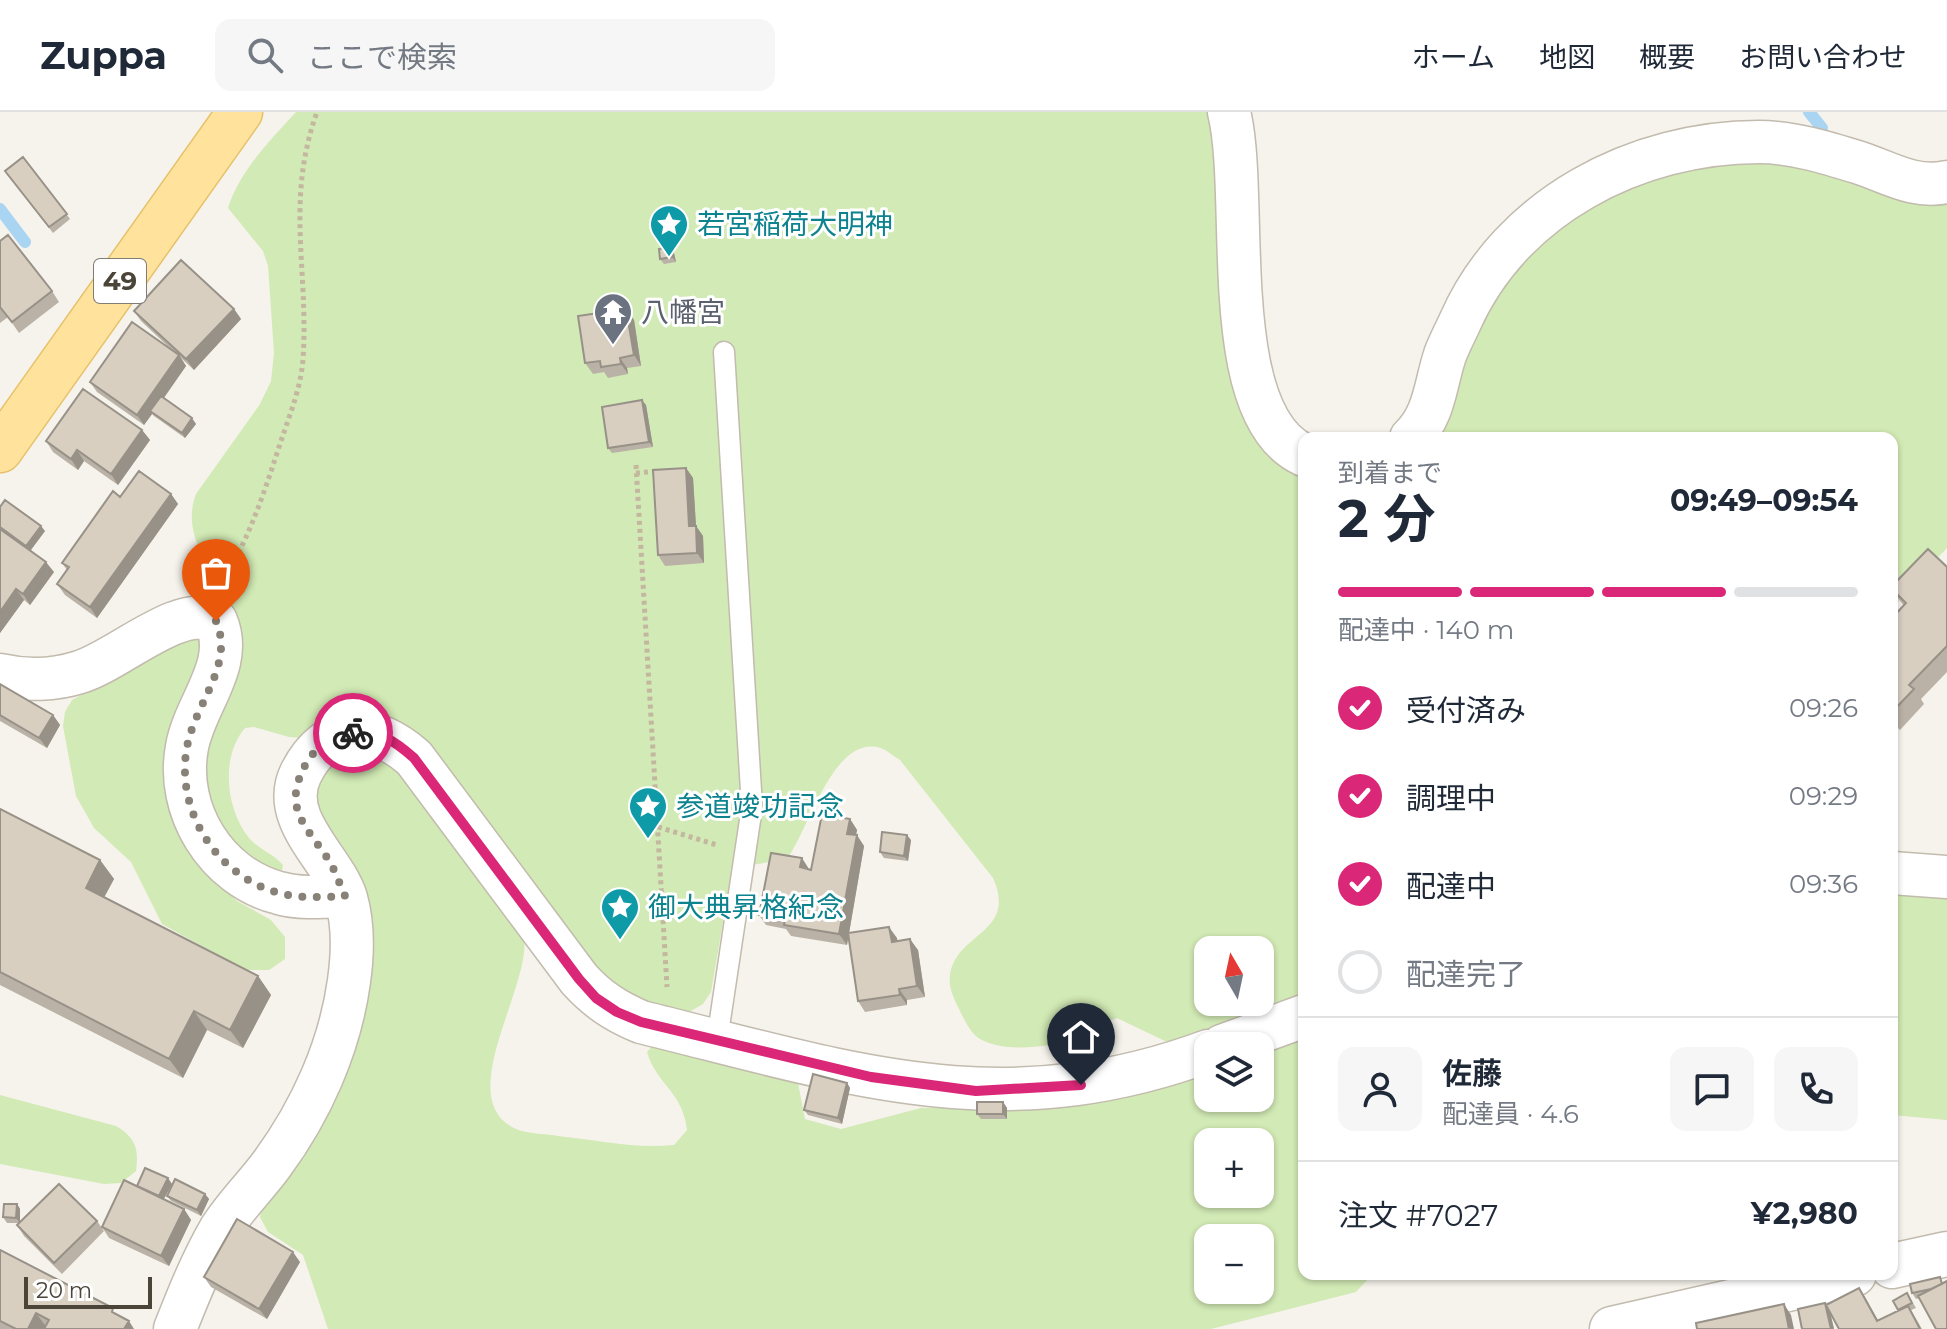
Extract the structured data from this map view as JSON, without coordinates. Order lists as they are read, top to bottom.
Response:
{
  "streets": {
    "main road": ["49"]
  },
  "places": {
    "place": ["若宮稲荷大明神", "参道竣功記念", "御大典昇格紀念"],
    "temple": ["八幡宮"]
  },
  "scale_bar": "20 m",
  "north": "top",
  "page": {
    "header": "Zuppa",
    "search": "ここで検索",
    "nav": [
      "ホーム",
      "地図",
      "概要",
      "お問い合わせ"
    ],
    "heading": ["2 分", "到着まで", "09:49–09:54"],
    "panel": [
      "佐藤",
      "配達員 · 4.6",
      "注文 #7027",
      "¥2,980"
    ],
    "bar": "配達中 · 140 m",
    "list": [
      ["受付済み", "09:26"],
      ["調理中", "09:29"],
      ["配達中", "09:36"],
      "配達完了"
    ],
    "map_buttons": ["+", "−"],
    "scale": "20 m"
  }
}
